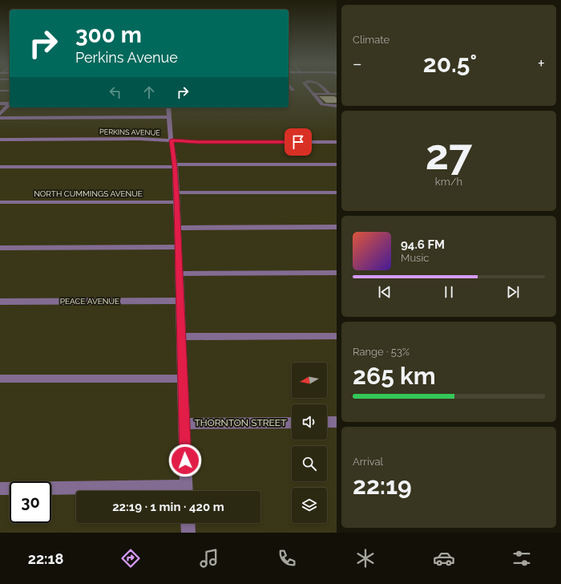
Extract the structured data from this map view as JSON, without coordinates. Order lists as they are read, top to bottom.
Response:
{
  "streets": {
    "street": [
      "PERKINS AVENUE",
      "NORTH CUMMINGS AVENUE",
      "PEACE AVENUE",
      "THORNTON STREET"
    ]
  },
  "north": "left",
  "page": {
    "tile": [
      "Climate",
      ["27", "km/h"],
      ["Range · 53%", "265 km"],
      ["Arrival", "22:19"]
    ],
    "turn": ["300 m", "Perkins Avenue"],
    "heat": ["−", "20.5°", "+"],
    "song": ["94.6 FM", "Music"],
    "limit": "30",
    "trip": "22:19 · 1 min · 420 m",
    "tabs": "22:18"
  }
}
